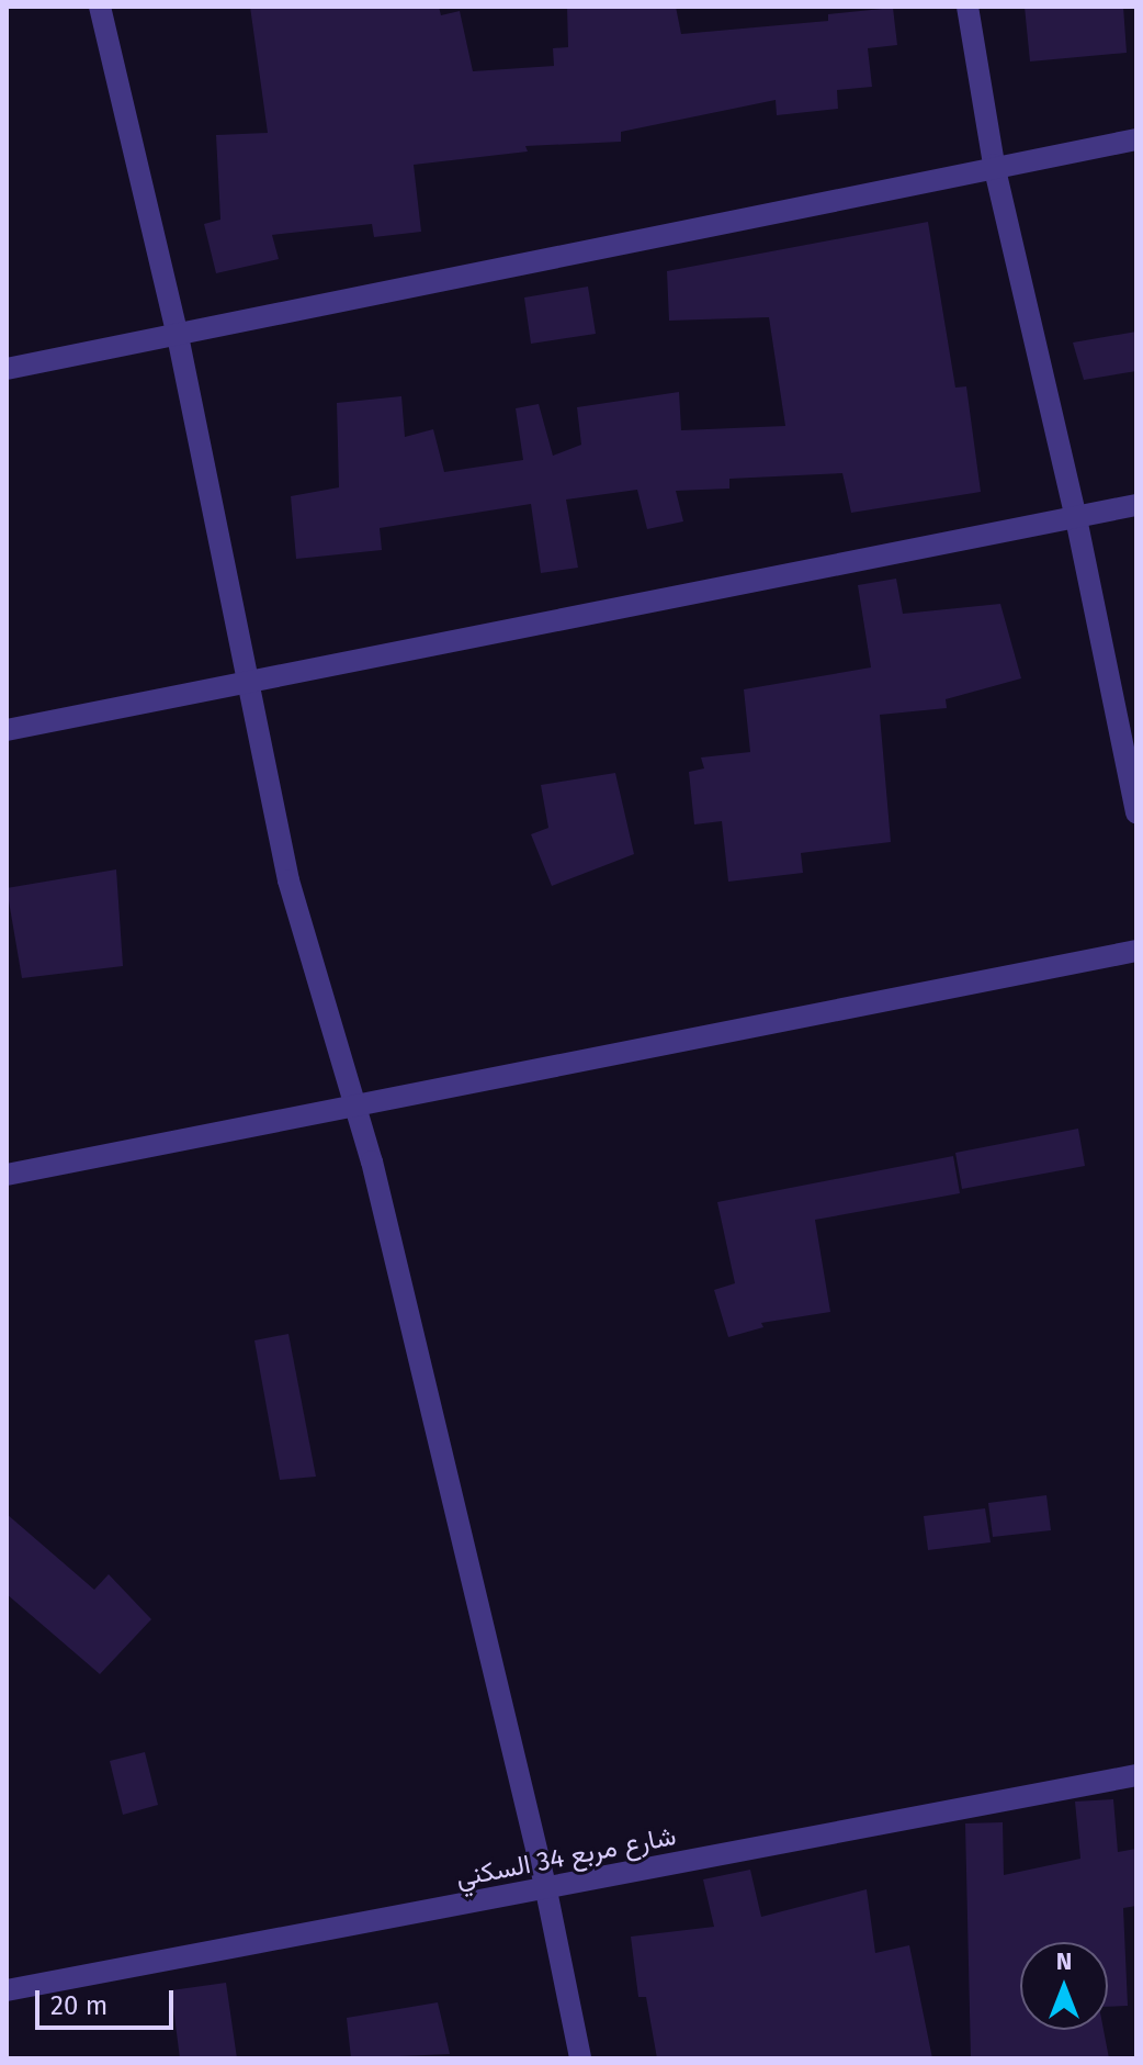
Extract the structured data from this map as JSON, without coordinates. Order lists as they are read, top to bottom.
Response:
{
  "streets": {
    "street": ["شارع مربع 34 السكني"]
  },
  "scale_bar": "20 m",
  "north": "top"
}
